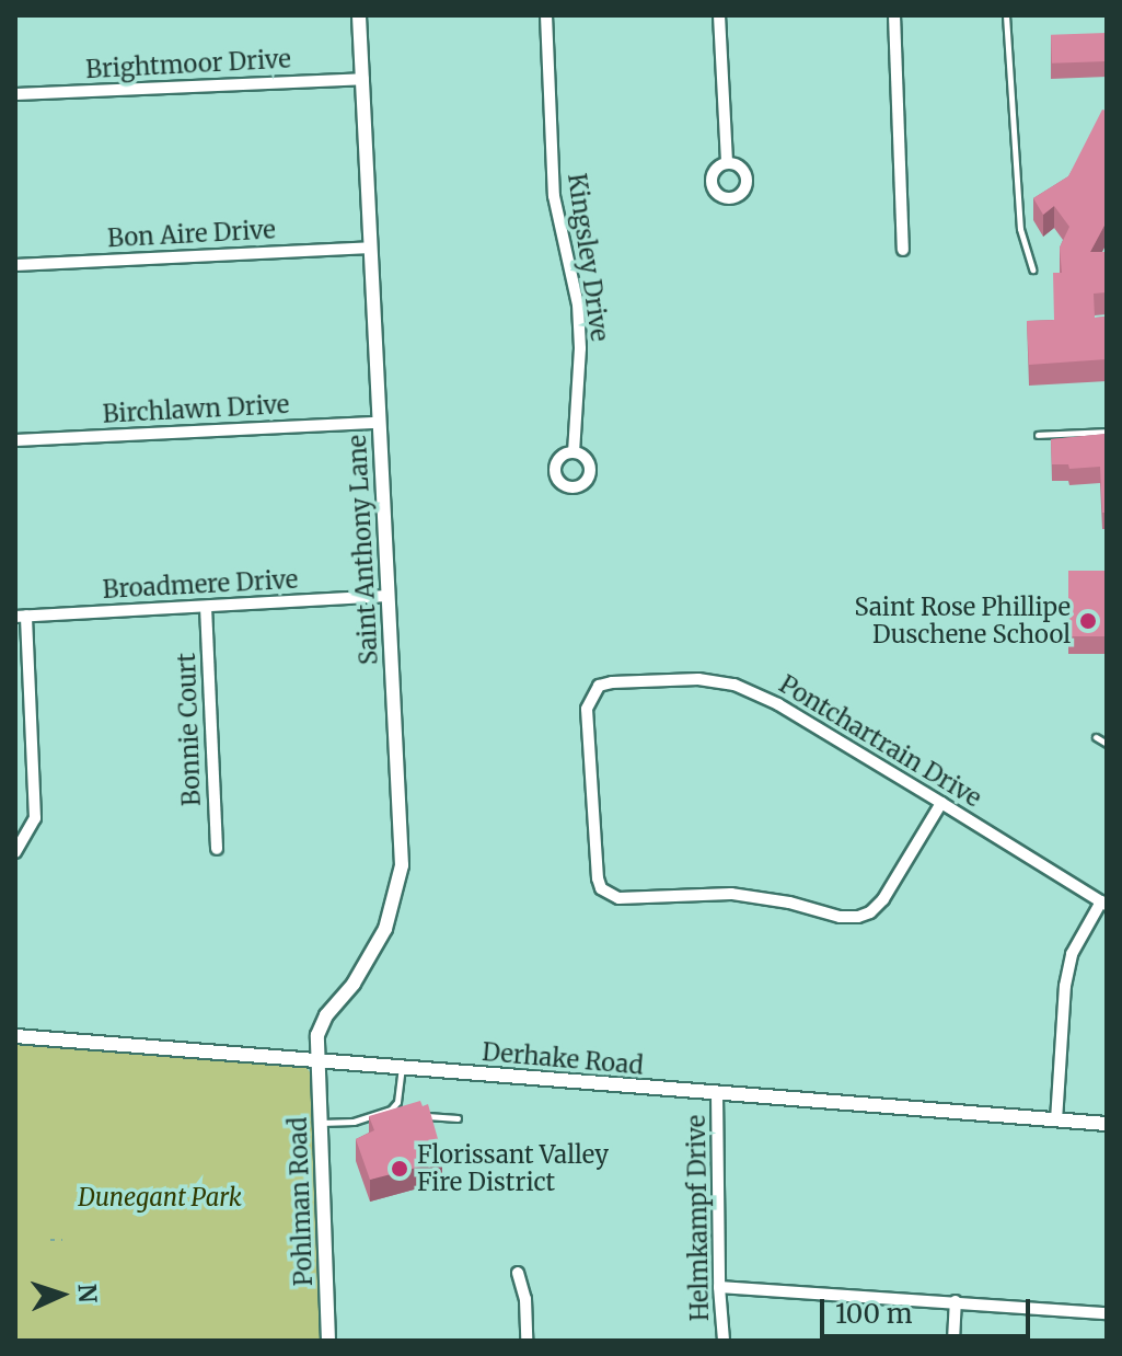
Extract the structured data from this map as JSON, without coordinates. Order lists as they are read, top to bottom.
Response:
{
  "streets": {
    "street": [
      "Brightmoor Drive",
      "Bon Aire Drive",
      "Kingsley Drive",
      "Birchlawn Drive",
      "Saint Anthony Lane",
      "Broadmere Drive",
      "Bonnie Court",
      "Pontchartrain Drive",
      "Derhake Road",
      "Pohlman Road",
      "Helmkampf Drive"
    ]
  },
  "crossings": [
    ["Brightmoor Drive", "Saint Anthony Lane"],
    ["Bon Aire Drive", "Saint Anthony Lane"],
    ["Birchlawn Drive", "Saint Anthony Lane"],
    ["Saint Anthony Lane", "Broadmere Drive"],
    ["Saint Anthony Lane", "Derhake Road"],
    ["Saint Anthony Lane", "Pohlman Road"],
    ["Broadmere Drive", "Bonnie Court"],
    ["Derhake Road", "Pohlman Road"],
    ["Derhake Road", "Helmkampf Drive"]
  ],
  "parks": ["Dunegant Park"],
  "places": ["Saint Rose Phillipe Duschene School", "Florissant Valley Fire District"],
  "scale_bar": "100 m",
  "north": "right"
}
